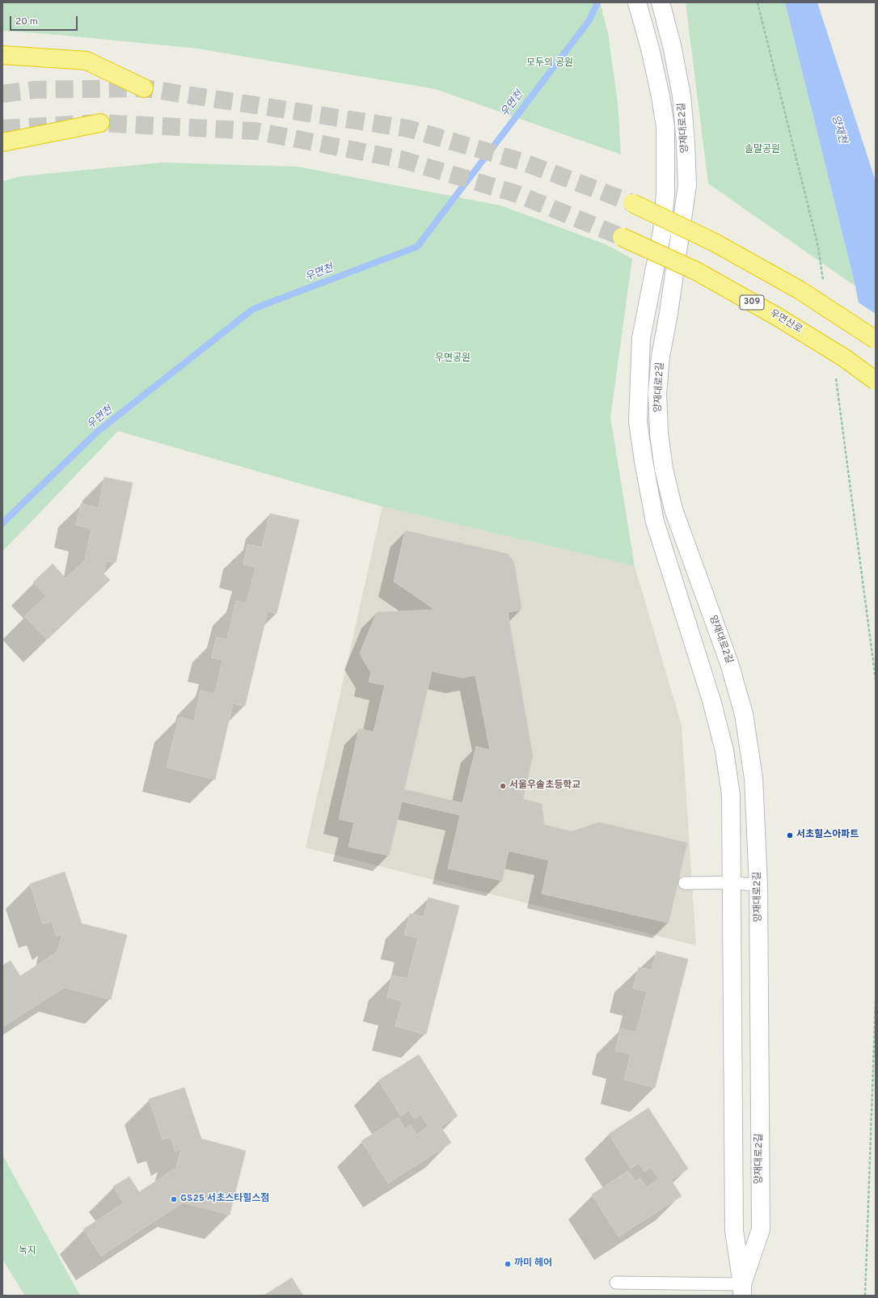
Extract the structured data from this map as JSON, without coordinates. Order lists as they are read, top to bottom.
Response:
{
  "streets": {
    "highway": ["309", "우면산로"],
    "street": ["양재대로2길"]
  },
  "water": ["우면천", "양재천"],
  "parks": [
    "모두의 공원",
    "솔말공원",
    "우면공원",
    "녹지"
  ],
  "places": [
    "서울우솔초등학교",
    "서초힐스아파트",
    "GS25 서초스타힐스점",
    "까미 헤어"
  ],
  "scale_bar": "20 m"
}
